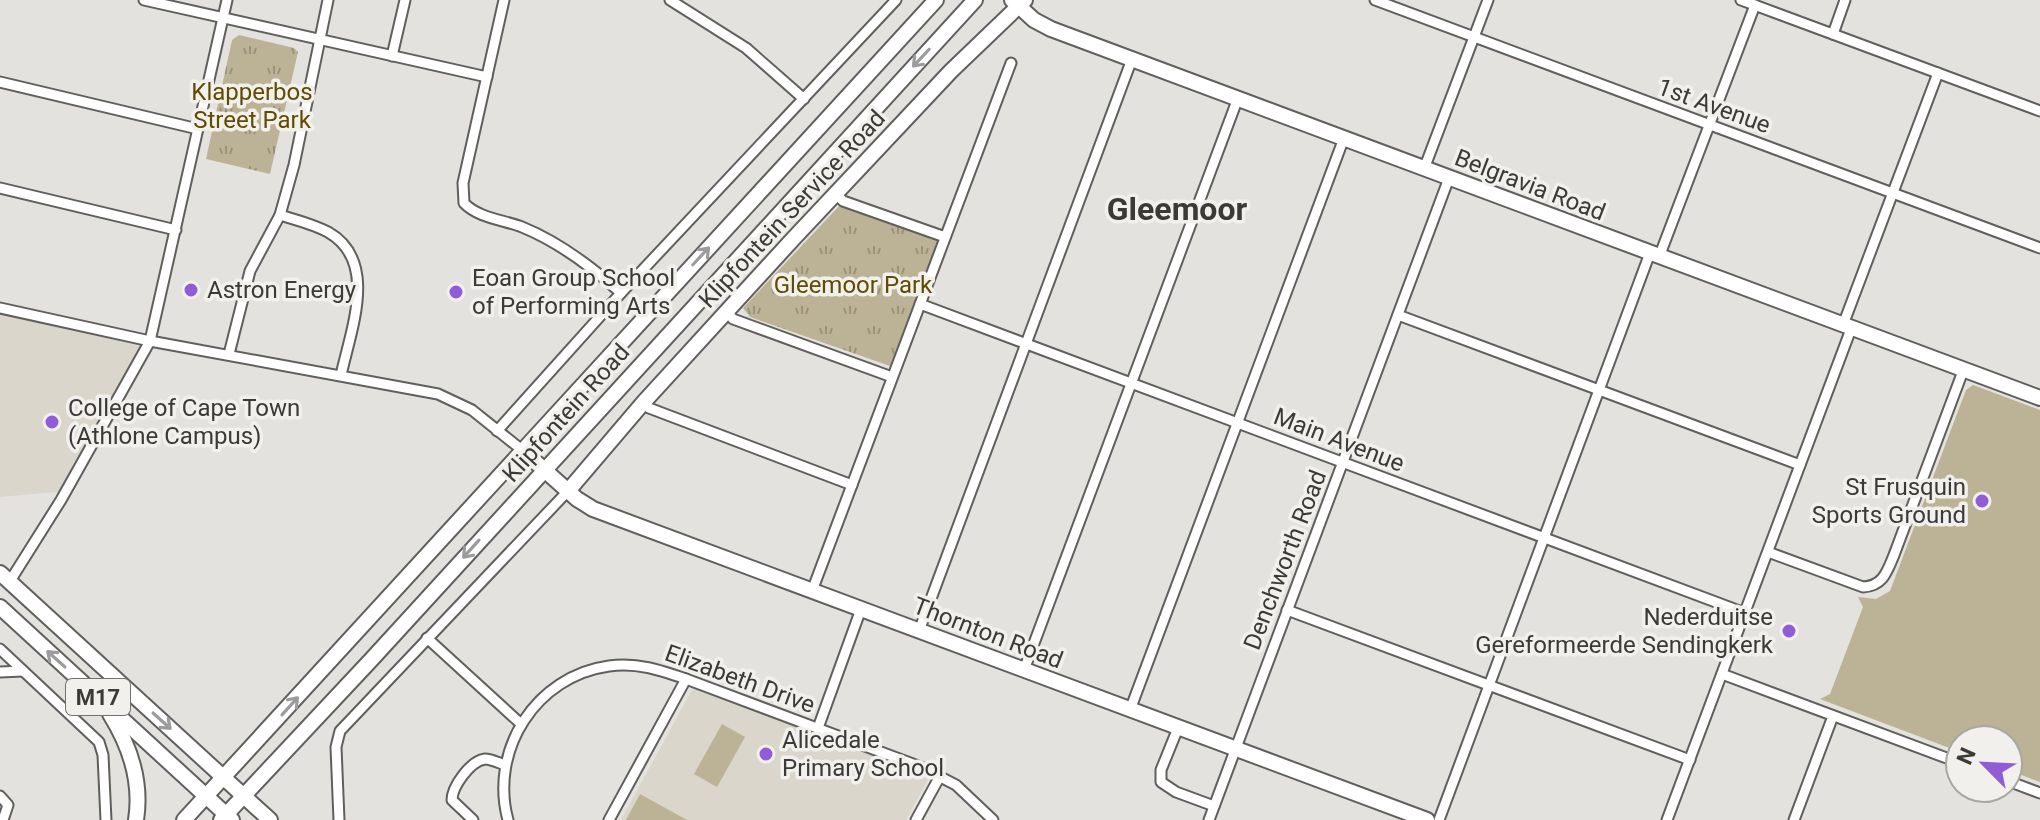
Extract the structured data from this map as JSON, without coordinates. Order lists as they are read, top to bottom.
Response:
{
  "streets": {
    "main road": [
      "Belgravia Road",
      "Klipfontein Service Road",
      "Klipfontein Road",
      "Thornton Road",
      "M17"
    ],
    "street": [
      "1st Avenue",
      "Main Avenue",
      "Denchworth Road",
      "Elizabeth Drive"
    ]
  },
  "crossings": [
    ["Belgravia Road", "Klipfontein Service Road"],
    ["Belgravia Road", "Denchworth Road"],
    ["Klipfontein Service Road", "Thornton Road"],
    ["Klipfontein Road", "Thornton Road"],
    ["Klipfontein Road", "M17"],
    ["Main Avenue", "Denchworth Road"],
    ["Denchworth Road", "Thornton Road"]
  ],
  "districts": ["Gleemoor"],
  "parks": ["Klapperbos Street Park", "Gleemoor Park"],
  "places": [
    "Astron Energy",
    "Eoan Group School of Performing Arts",
    "College of Cape Town (Athlone Campus)",
    "St Frusquin Sports Ground",
    "Nederduitse Gereformeerde Sendingkerk",
    "Alicedale Primary School"
  ],
  "north": "top left"
}
